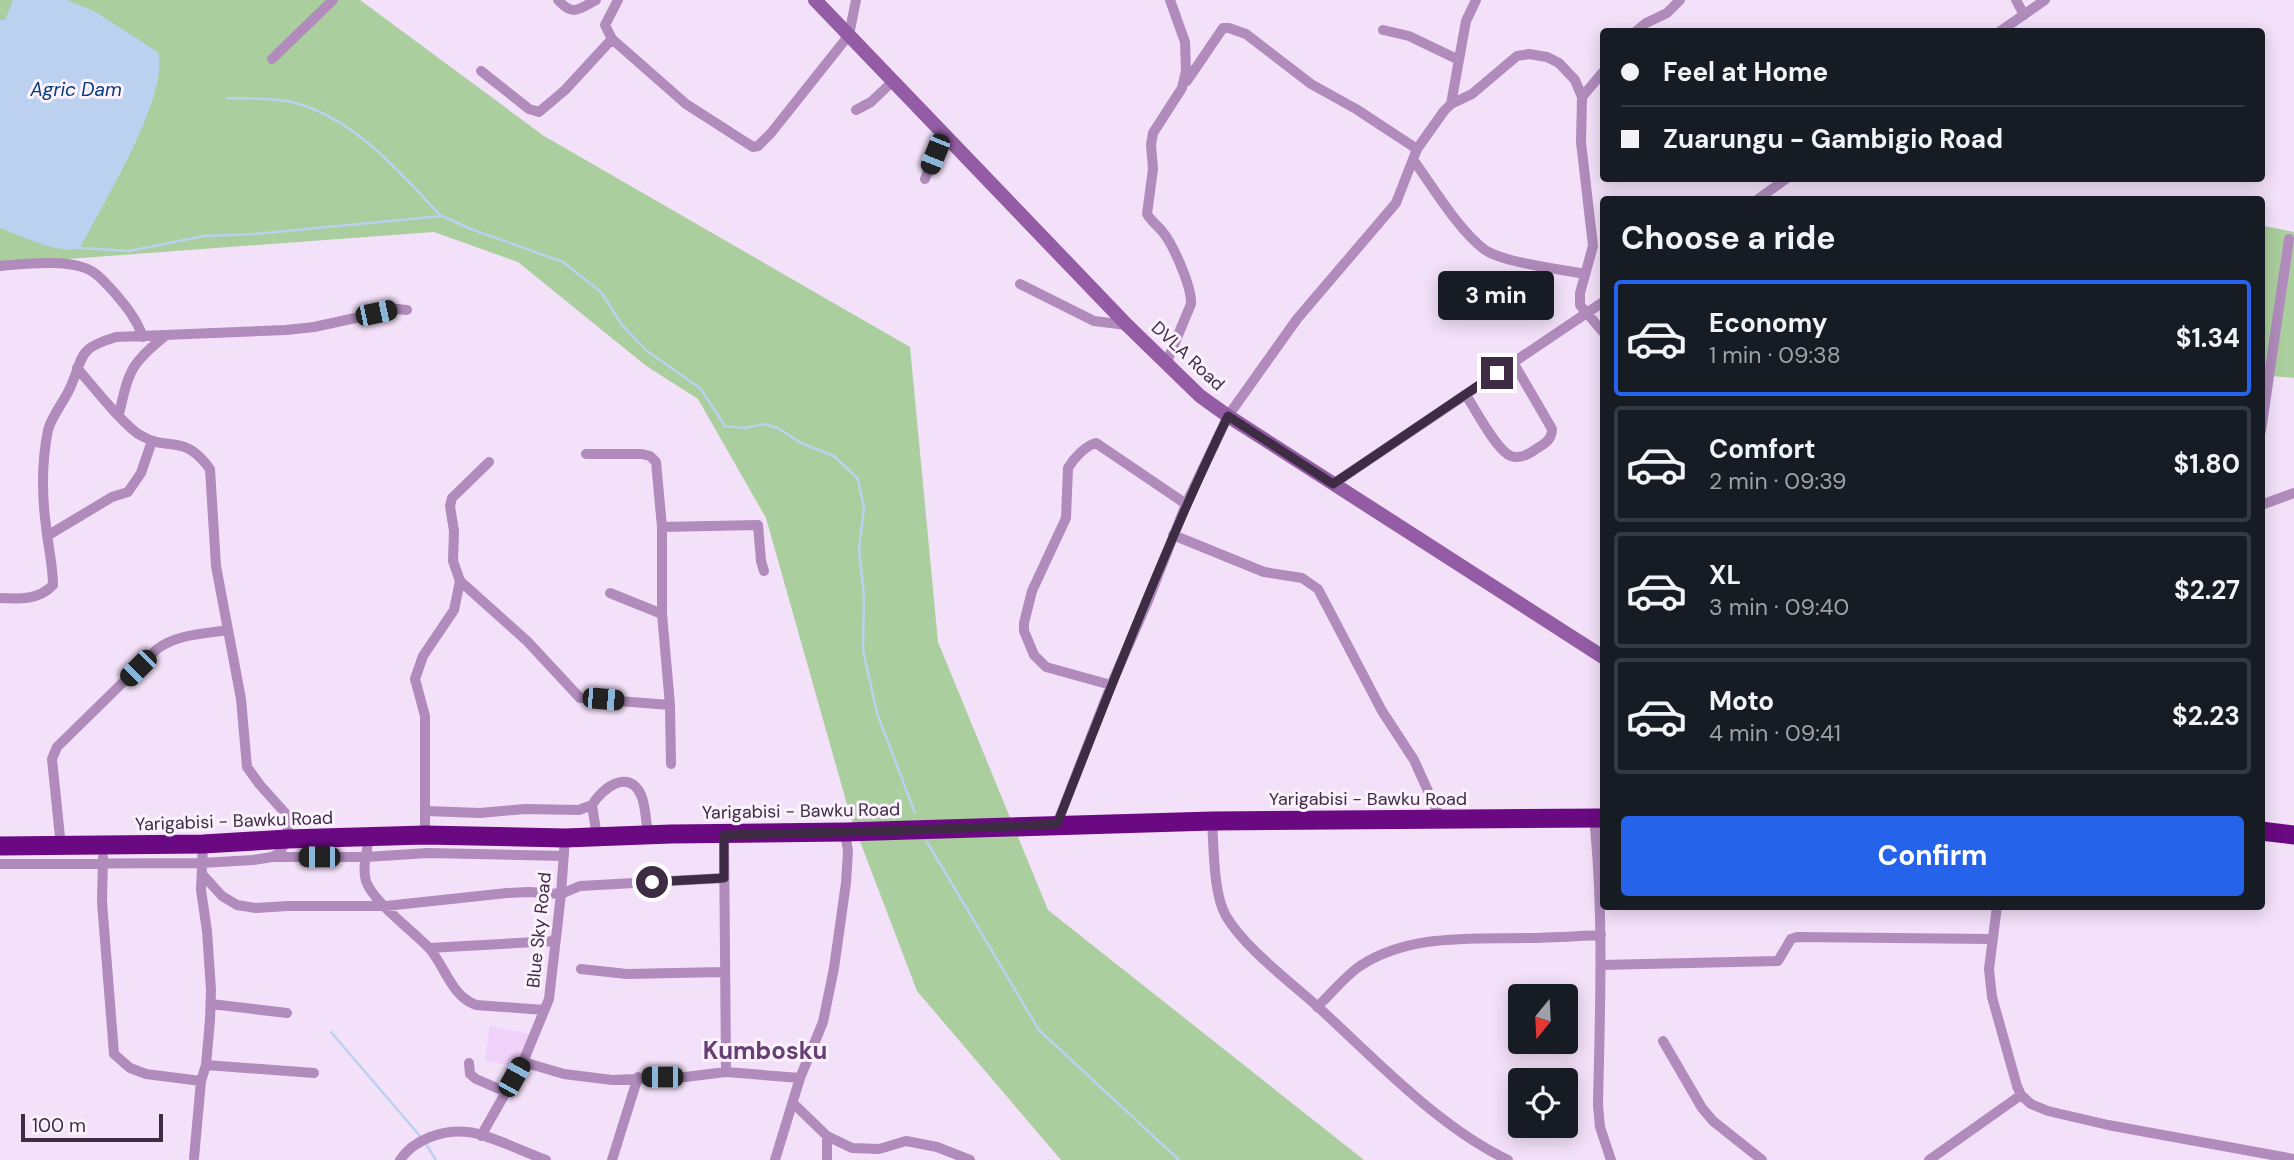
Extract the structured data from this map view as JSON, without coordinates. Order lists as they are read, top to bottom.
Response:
{
  "streets": {
    "highway": ["Yarigabisi - Bawku Road"],
    "street": ["DVLA Road", "Blue Sky Road"]
  },
  "crossings": [
    ["Yarigabisi - Bawku Road", "Blue Sky Road"]
  ],
  "districts": ["Kumbosku"],
  "water": ["Agric Dam"],
  "scale_bar": "100 m",
  "north": "bottom",
  "page": {
    "banner": ["Feel at Home", "Zuarungu - Gambigio Road"],
    "heading": "Choose a ride",
    "bubble": "3 min",
    "list": [
      {
        "name": "Economy",
        "note": "1 min · 09:38",
        "value": "$1.34"
      },
      {
        "name": "Comfort",
        "note": "2 min · 09:39",
        "value": "$1.80"
      },
      {
        "name": "XL",
        "note": "3 min · 09:40",
        "value": "$2.27"
      },
      {
        "name": "Moto",
        "note": "4 min · 09:41",
        "value": "$2.23"
      }
    ],
    "buttons": "Confirm",
    "scale": "100 m"
  }
}
